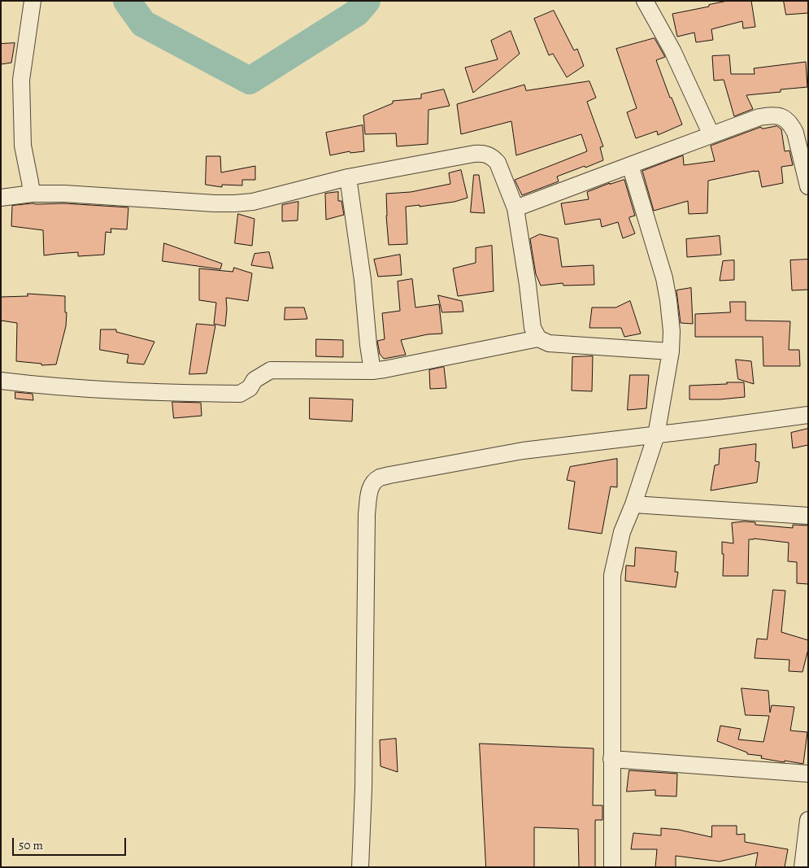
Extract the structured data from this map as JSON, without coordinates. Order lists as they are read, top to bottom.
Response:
{
  "scale_bar": "50 m"
}
